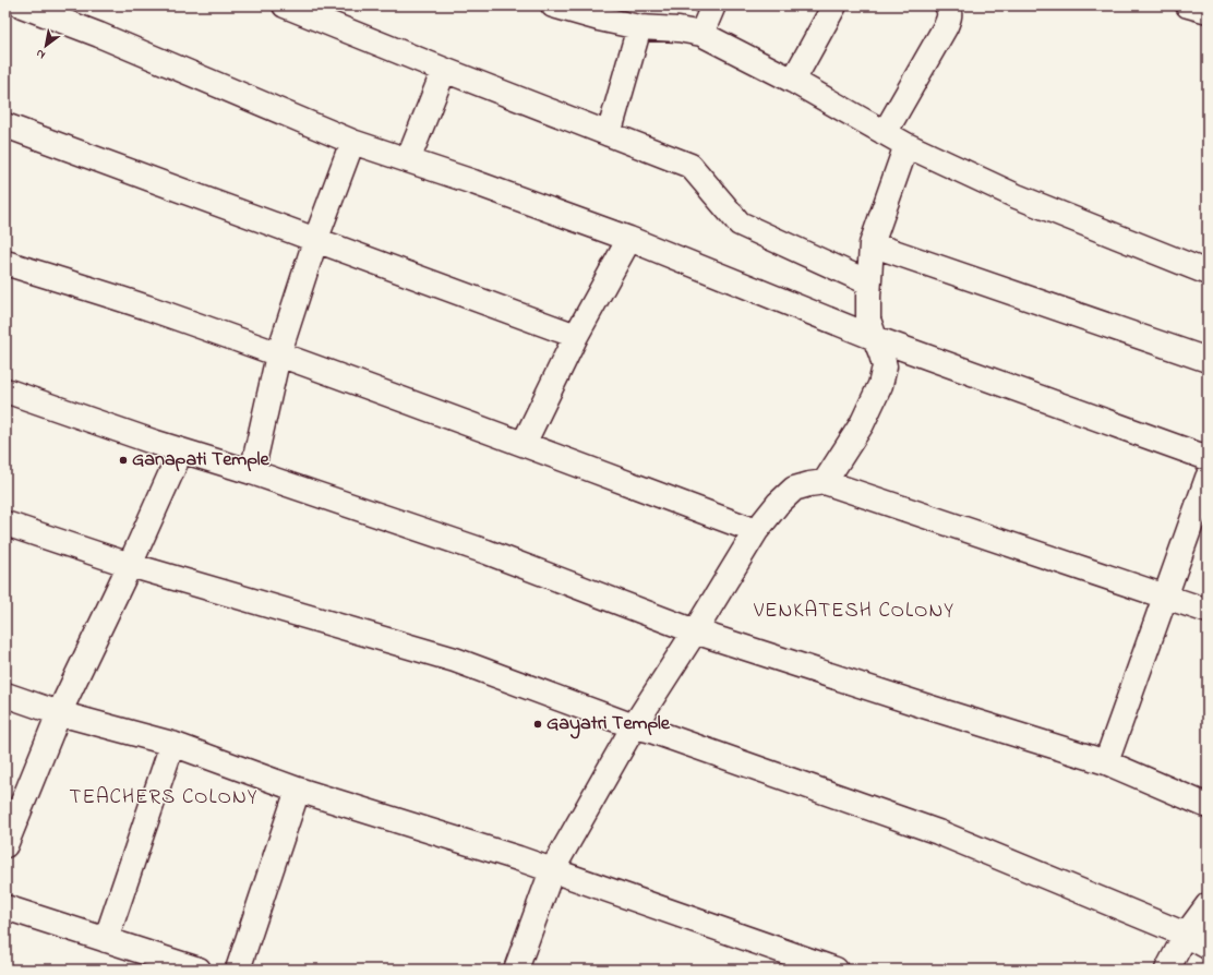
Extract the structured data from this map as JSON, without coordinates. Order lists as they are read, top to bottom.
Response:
{
  "districts": ["VENKATESH COLONY", "TEACHERS COLONY"],
  "places": ["Ganapati Temple", "Gayatri Temple"],
  "north": "bottom left"
}
